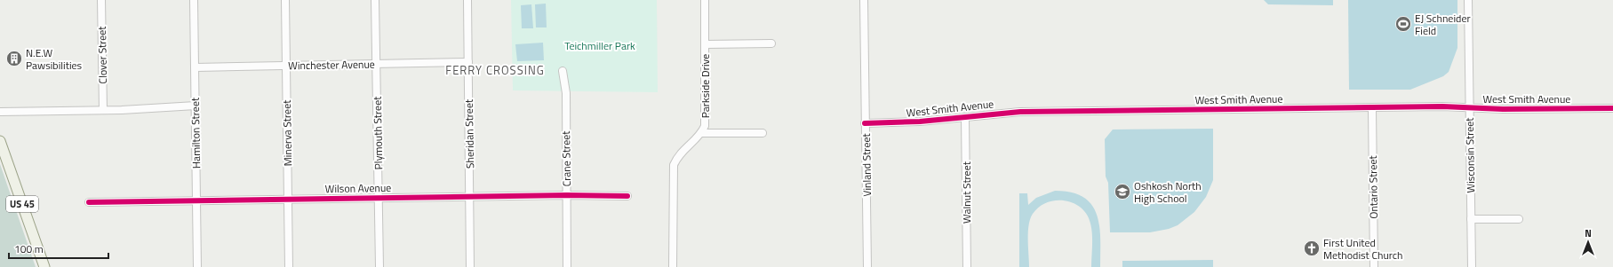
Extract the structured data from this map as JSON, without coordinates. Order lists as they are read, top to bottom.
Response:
{
  "streets": {
    "main road": ["US 45"],
    "street": [
      "Clover Street",
      "Winchester Avenue",
      "Parkside Drive",
      "West Smith Avenue",
      "Hamilton Street",
      "Minerva Street",
      "Plymouth Street",
      "Sheridan Street",
      "Wisconsin Street",
      "Crane Street",
      "Vinland Street",
      "Ontario Street",
      "Wilson Avenue",
      "Walnut Street"
    ]
  },
  "crossings": [
    ["Winchester Avenue", "Hamilton Street"],
    ["Winchester Avenue", "Minerva Street"],
    ["Winchester Avenue", "Plymouth Street"],
    ["Winchester Avenue", "Sheridan Street"],
    ["West Smith Avenue", "Wisconsin Street"],
    ["West Smith Avenue", "Vinland Street"],
    ["West Smith Avenue", "Ontario Street"],
    ["West Smith Avenue", "Walnut Street"],
    ["Hamilton Street", "Wilson Avenue"],
    ["Minerva Street", "Wilson Avenue"],
    ["Plymouth Street", "Wilson Avenue"],
    ["Sheridan Street", "Wilson Avenue"],
    ["Crane Street", "Wilson Avenue"]
  ],
  "districts": ["FERRY CROSSING"],
  "parks": ["Teichmiller Park"],
  "places": {
    "sports": ["EJ Schneider Field"],
    "building": ["N.E.W Pawsibilities"],
    "school or university": ["Oshkosh North High School"],
    "church": ["First United Methodist Church"]
  },
  "scale_bar": "100 m",
  "north": "top"
}
